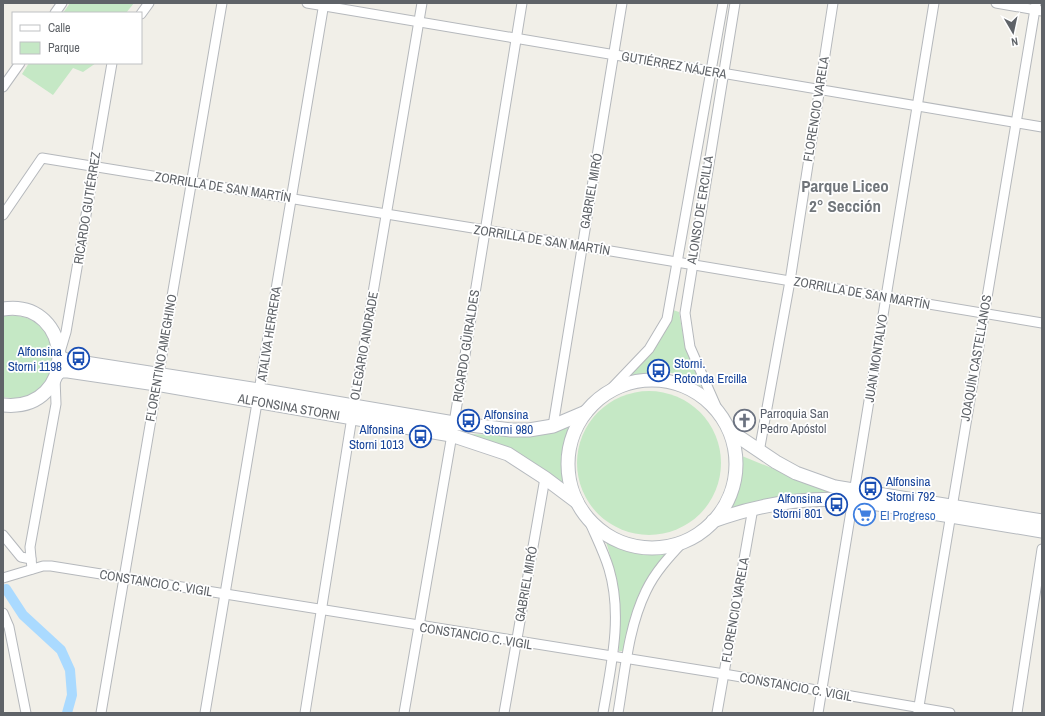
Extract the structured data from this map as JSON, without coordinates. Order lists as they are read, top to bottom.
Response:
{
  "streets": {
    "street": [
      "GUTIÉRREZ NÁJERA",
      "FLORENCIO VARELA",
      "ZORRILLA DE SAN MARTÍN",
      "GABRIEL MIRÓ",
      "RICARDO GUTIÉRREZ",
      "ALONSO DE ERCILLA",
      "ATALIVA HERRERA",
      "OLEGARIO ANDRADE",
      "RICARDO GÜIRALDES",
      "FLORENTINO AMEGHINO",
      "JUAN MONTALVO",
      "JOAQUÍN CASTELLANOS",
      "ALFONSINA STORNI",
      "CONSTANCIO C. VIGIL"
    ]
  },
  "crossings": [
    ["GUTIÉRREZ NÁJERA", "FLORENCIO VARELA"],
    ["GUTIÉRREZ NÁJERA", "GABRIEL MIRÓ"],
    ["GUTIÉRREZ NÁJERA", "ALONSO DE ERCILLA"],
    ["GUTIÉRREZ NÁJERA", "ATALIVA HERRERA"],
    ["GUTIÉRREZ NÁJERA", "OLEGARIO ANDRADE"],
    ["GUTIÉRREZ NÁJERA", "RICARDO GÜIRALDES"],
    ["GUTIÉRREZ NÁJERA", "JUAN MONTALVO"],
    ["GUTIÉRREZ NÁJERA", "JOAQUÍN CASTELLANOS"],
    ["FLORENCIO VARELA", "ZORRILLA DE SAN MARTÍN"],
    ["FLORENCIO VARELA", "CONSTANCIO C. VIGIL"],
    ["ZORRILLA DE SAN MARTÍN", "GABRIEL MIRÓ"],
    ["ZORRILLA DE SAN MARTÍN", "RICARDO GUTIÉRREZ"],
    ["ZORRILLA DE SAN MARTÍN", "ALONSO DE ERCILLA"],
    ["ZORRILLA DE SAN MARTÍN", "ATALIVA HERRERA"],
    ["ZORRILLA DE SAN MARTÍN", "OLEGARIO ANDRADE"],
    ["ZORRILLA DE SAN MARTÍN", "RICARDO GÜIRALDES"],
    ["ZORRILLA DE SAN MARTÍN", "FLORENTINO AMEGHINO"],
    ["ZORRILLA DE SAN MARTÍN", "JUAN MONTALVO"],
    ["ZORRILLA DE SAN MARTÍN", "JOAQUÍN CASTELLANOS"],
    ["GABRIEL MIRÓ", "ALFONSINA STORNI"],
    ["GABRIEL MIRÓ", "CONSTANCIO C. VIGIL"],
    ["RICARDO GUTIÉRREZ", "ALFONSINA STORNI"],
    ["ATALIVA HERRERA", "ALFONSINA STORNI"],
    ["ATALIVA HERRERA", "CONSTANCIO C. VIGIL"],
    ["OLEGARIO ANDRADE", "ALFONSINA STORNI"],
    ["OLEGARIO ANDRADE", "CONSTANCIO C. VIGIL"],
    ["RICARDO GÜIRALDES", "ALFONSINA STORNI"],
    ["RICARDO GÜIRALDES", "CONSTANCIO C. VIGIL"],
    ["FLORENTINO AMEGHINO", "ALFONSINA STORNI"],
    ["FLORENTINO AMEGHINO", "CONSTANCIO C. VIGIL"],
    ["JUAN MONTALVO", "CONSTANCIO C. VIGIL"],
    ["JOAQUÍN CASTELLANOS", "CONSTANCIO C. VIGIL"]
  ],
  "districts": ["Parque Liceo 2° Sección"],
  "places": {
    "bus stop": [
      "Alfonsina Storni 1198",
      "Storni. Rotonda Ercilla",
      "Alfonsina Storni 980",
      "Alfonsina Storni 1013",
      "Alfonsina Storni 792",
      "Alfonsina Storni 801"
    ],
    "church": ["Parroquia San Pedro Apóstol"],
    "supermarket": ["El Progreso"]
  },
  "legend": ["Calle", "Parque"],
  "north": "bottom"
}
